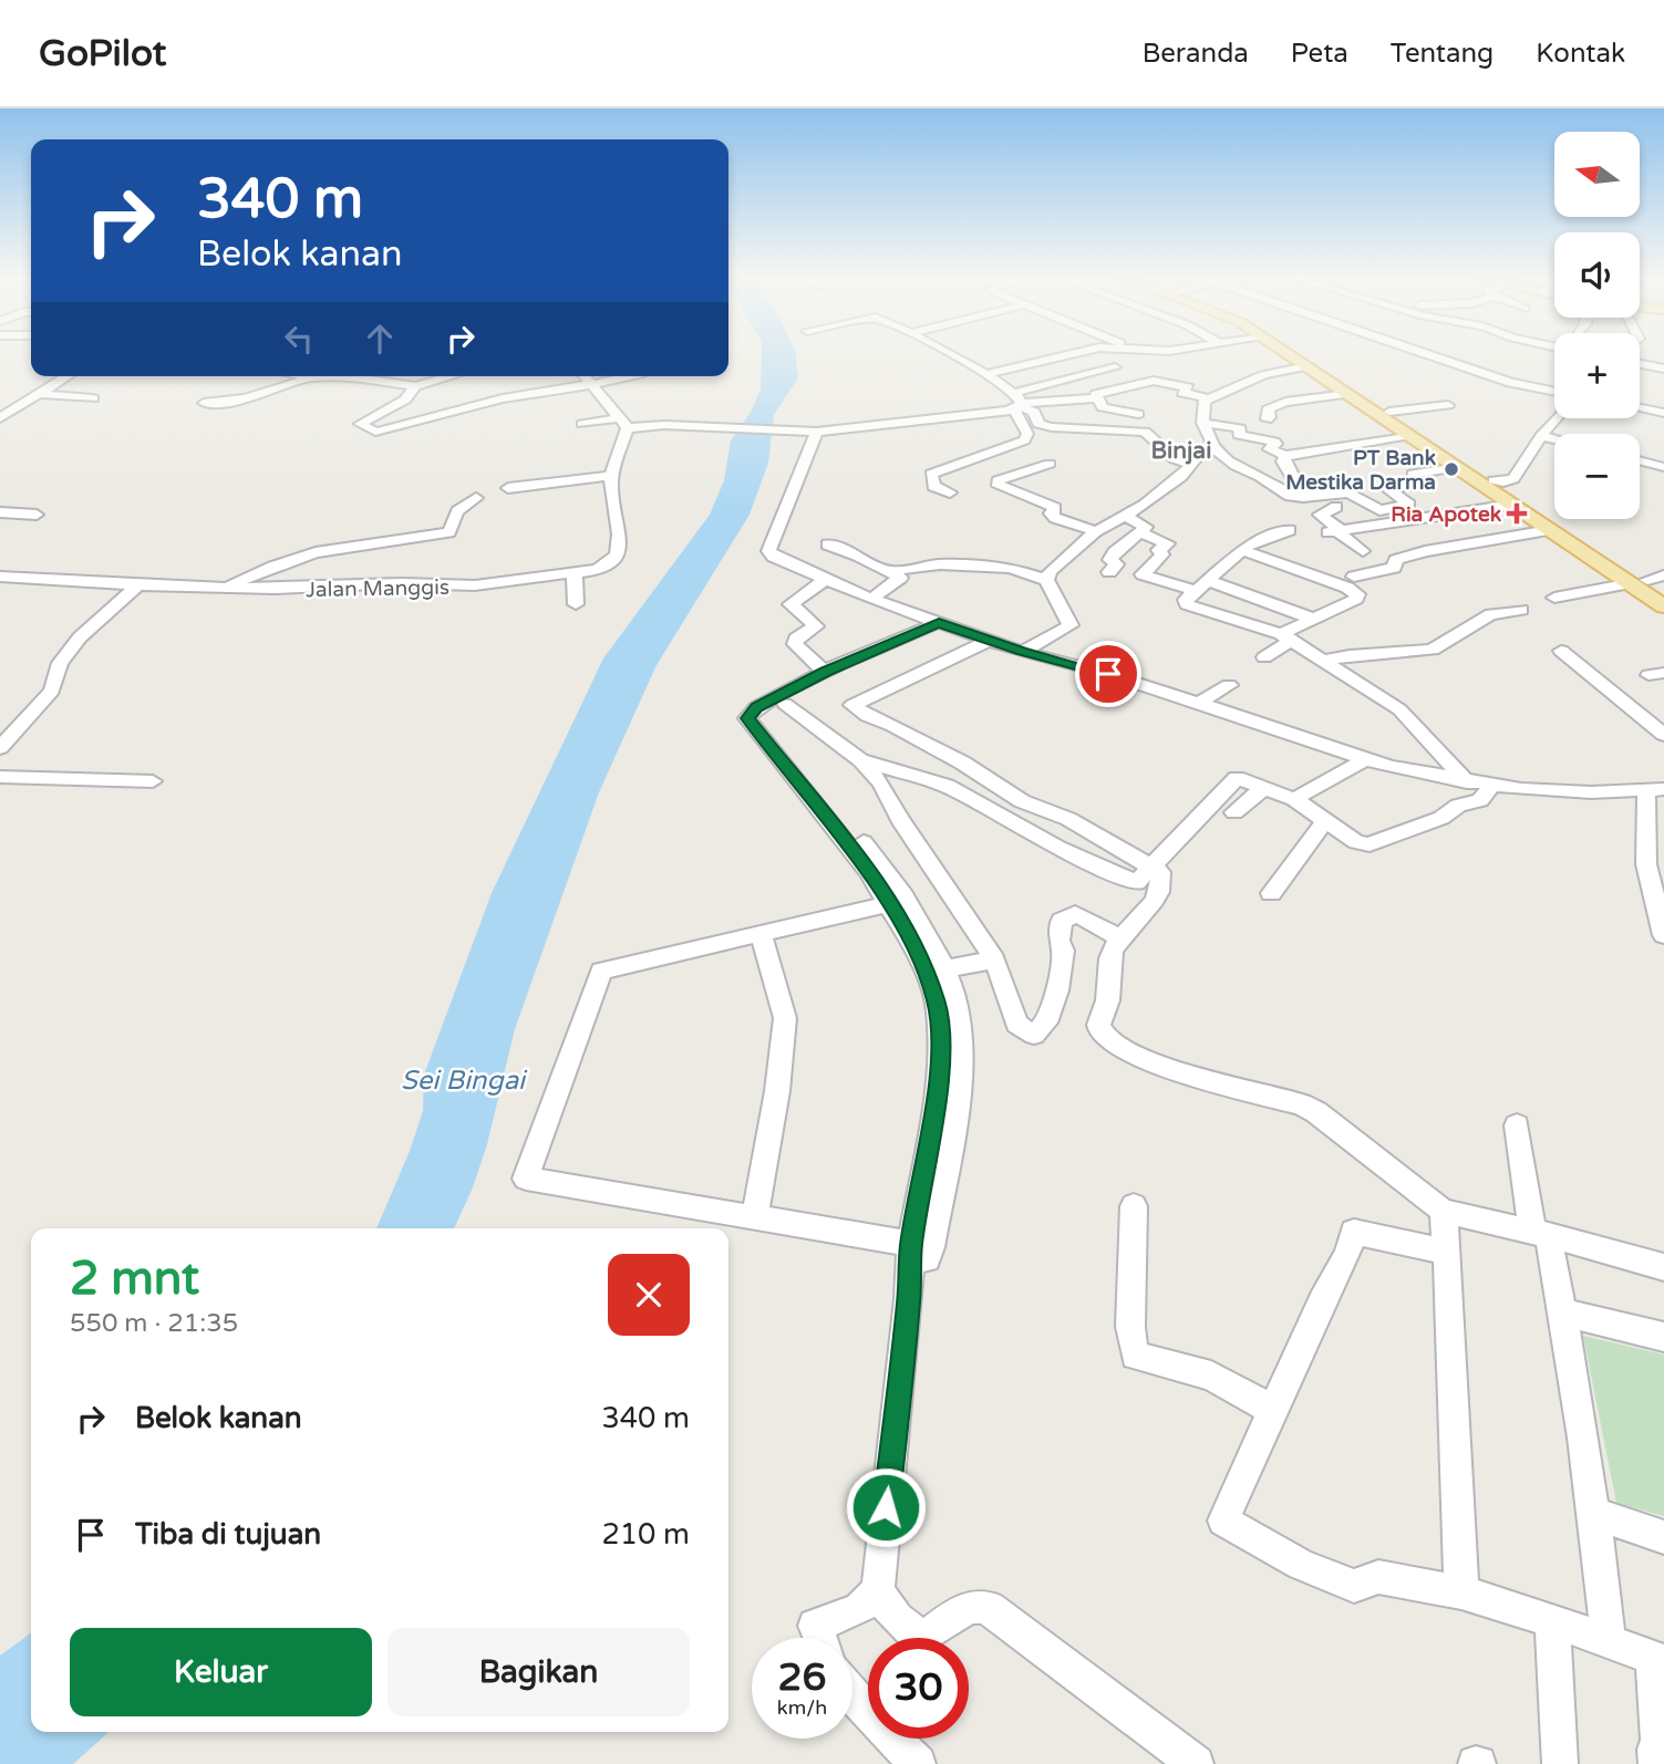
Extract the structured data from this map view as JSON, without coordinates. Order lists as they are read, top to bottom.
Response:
{
  "streets": {
    "street": ["Jalan Manggis"]
  },
  "districts": ["Binjai"],
  "water": ["Sei Bingai"],
  "places": {
    "other": ["PT Bank Mestika Darma"],
    "health": ["Ria Apotek"]
  },
  "north": "left",
  "page": {
    "header": "GoPilot",
    "nav": [
      "Beranda",
      "Peta",
      "Tentang",
      "Kontak"
    ],
    "map_buttons": ["+", "−"],
    "turn": ["340 m", "Belok kanan"],
    "heading": ["2 mnt", "550 m · 21:35"],
    "list": [
      {
        "name": "Belok kanan",
        "value": "340 m"
      },
      {
        "name": "Tiba di tujuan",
        "value": "210 m"
      }
    ],
    "buttons": ["Keluar", "Bagikan"],
    "speed": "26 km/h",
    "limit": "30"
  }
}
